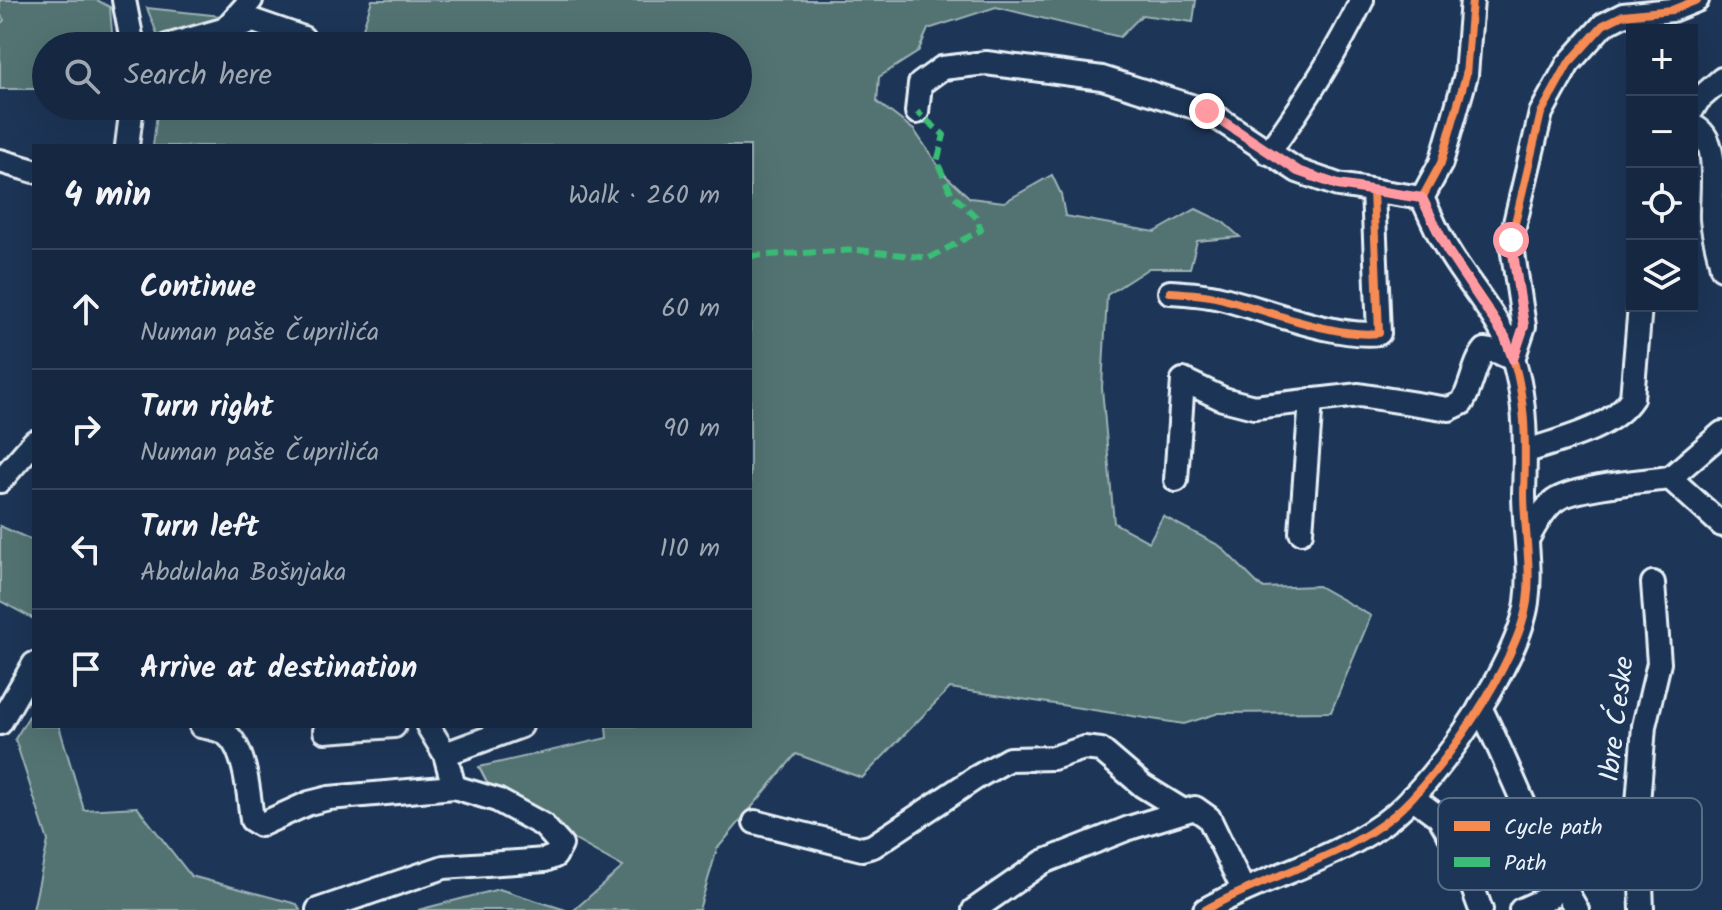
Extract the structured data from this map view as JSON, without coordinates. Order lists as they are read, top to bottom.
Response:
{
  "streets": {
    "street": ["Ibre Ćeske"]
  },
  "legend": ["Cycle path", "Path"],
  "page": {
    "map_buttons": ["+", "−"],
    "search": "Search here",
    "heading": ["4 min", "Walk · 260 m"],
    "list": [
      ["Continue", "Numan paše Čuprilića", "60 m"],
      ["Turn right", "Numan paše Čuprilića", "90 m"],
      ["Turn left", "Abdulaha Bošnjaka", "110 m"],
      "Arrive at destination"
    ]
  }
}
